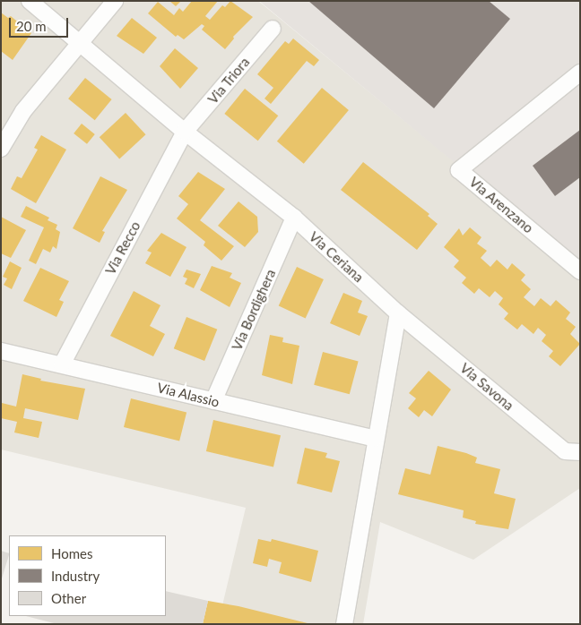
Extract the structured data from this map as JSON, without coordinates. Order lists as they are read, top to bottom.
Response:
{
  "streets": {
    "street": [
      "Via Triora",
      "Via Arenzano",
      "Via Recco",
      "Via Ceriana",
      "Via Bordighera",
      "Via Savona",
      "Via Alassio"
    ]
  },
  "crossings": [
    ["Via Triora", "Via Recco"],
    ["Via Triora", "Via Ceriana"],
    ["Via Recco", "Via Ceriana"],
    ["Via Recco", "Via Alassio"],
    ["Via Ceriana", "Via Bordighera"],
    ["Via Ceriana", "Via Savona"],
    ["Via Bordighera", "Via Alassio"]
  ],
  "legend": ["Homes", "Industry", "Other"],
  "scale_bar": "20 m"
}
